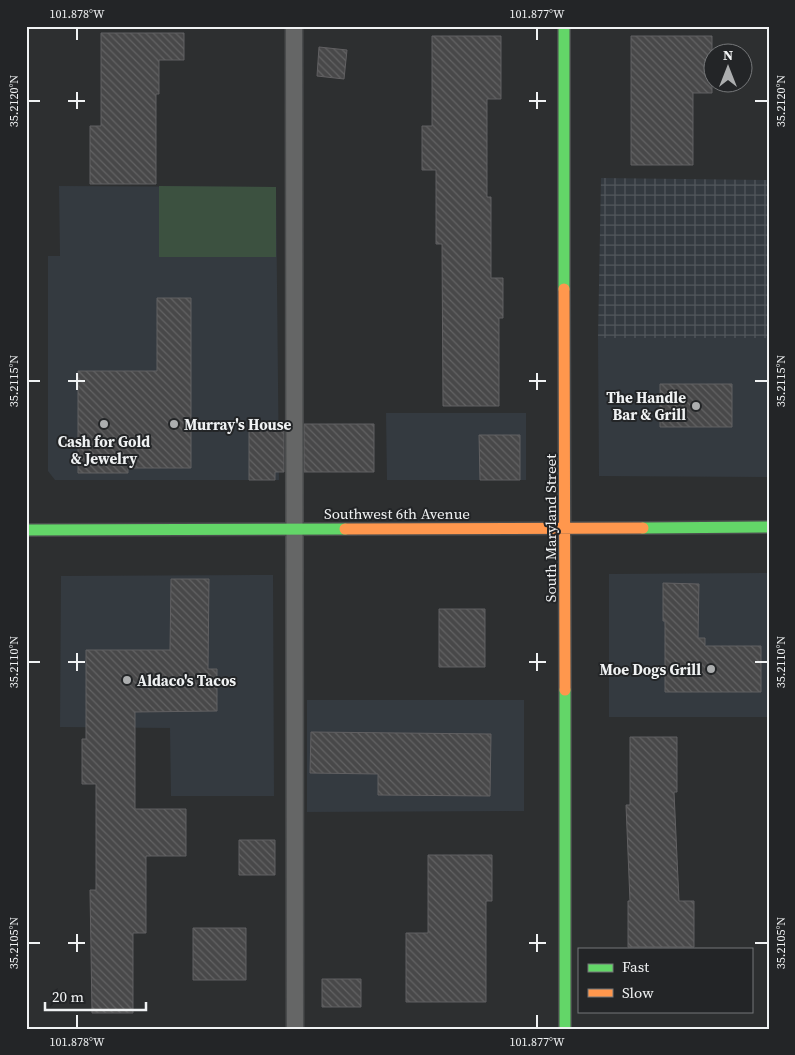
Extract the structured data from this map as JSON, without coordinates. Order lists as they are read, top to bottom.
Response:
{
  "streets": {
    "street": ["Southwest 6th Avenue", "South Maryland Street"]
  },
  "crossings": [
    ["Southwest 6th Avenue", "South Maryland Street"]
  ],
  "places": [
    "The Handle Bar & Grill",
    "Cash for Gold & Jewelry",
    "Murray's House",
    "Moe Dogs Grill",
    "Aldaco's Tacos"
  ],
  "legend": ["Fast", "Slow"],
  "scale_bar": "20 m",
  "north": "top",
  "coordinates": [
    "101.878°W",
    "101.877°W",
    "35.2120°N",
    "35.2115°N",
    "35.2110°N",
    "35.2105°N"
  ]
}
